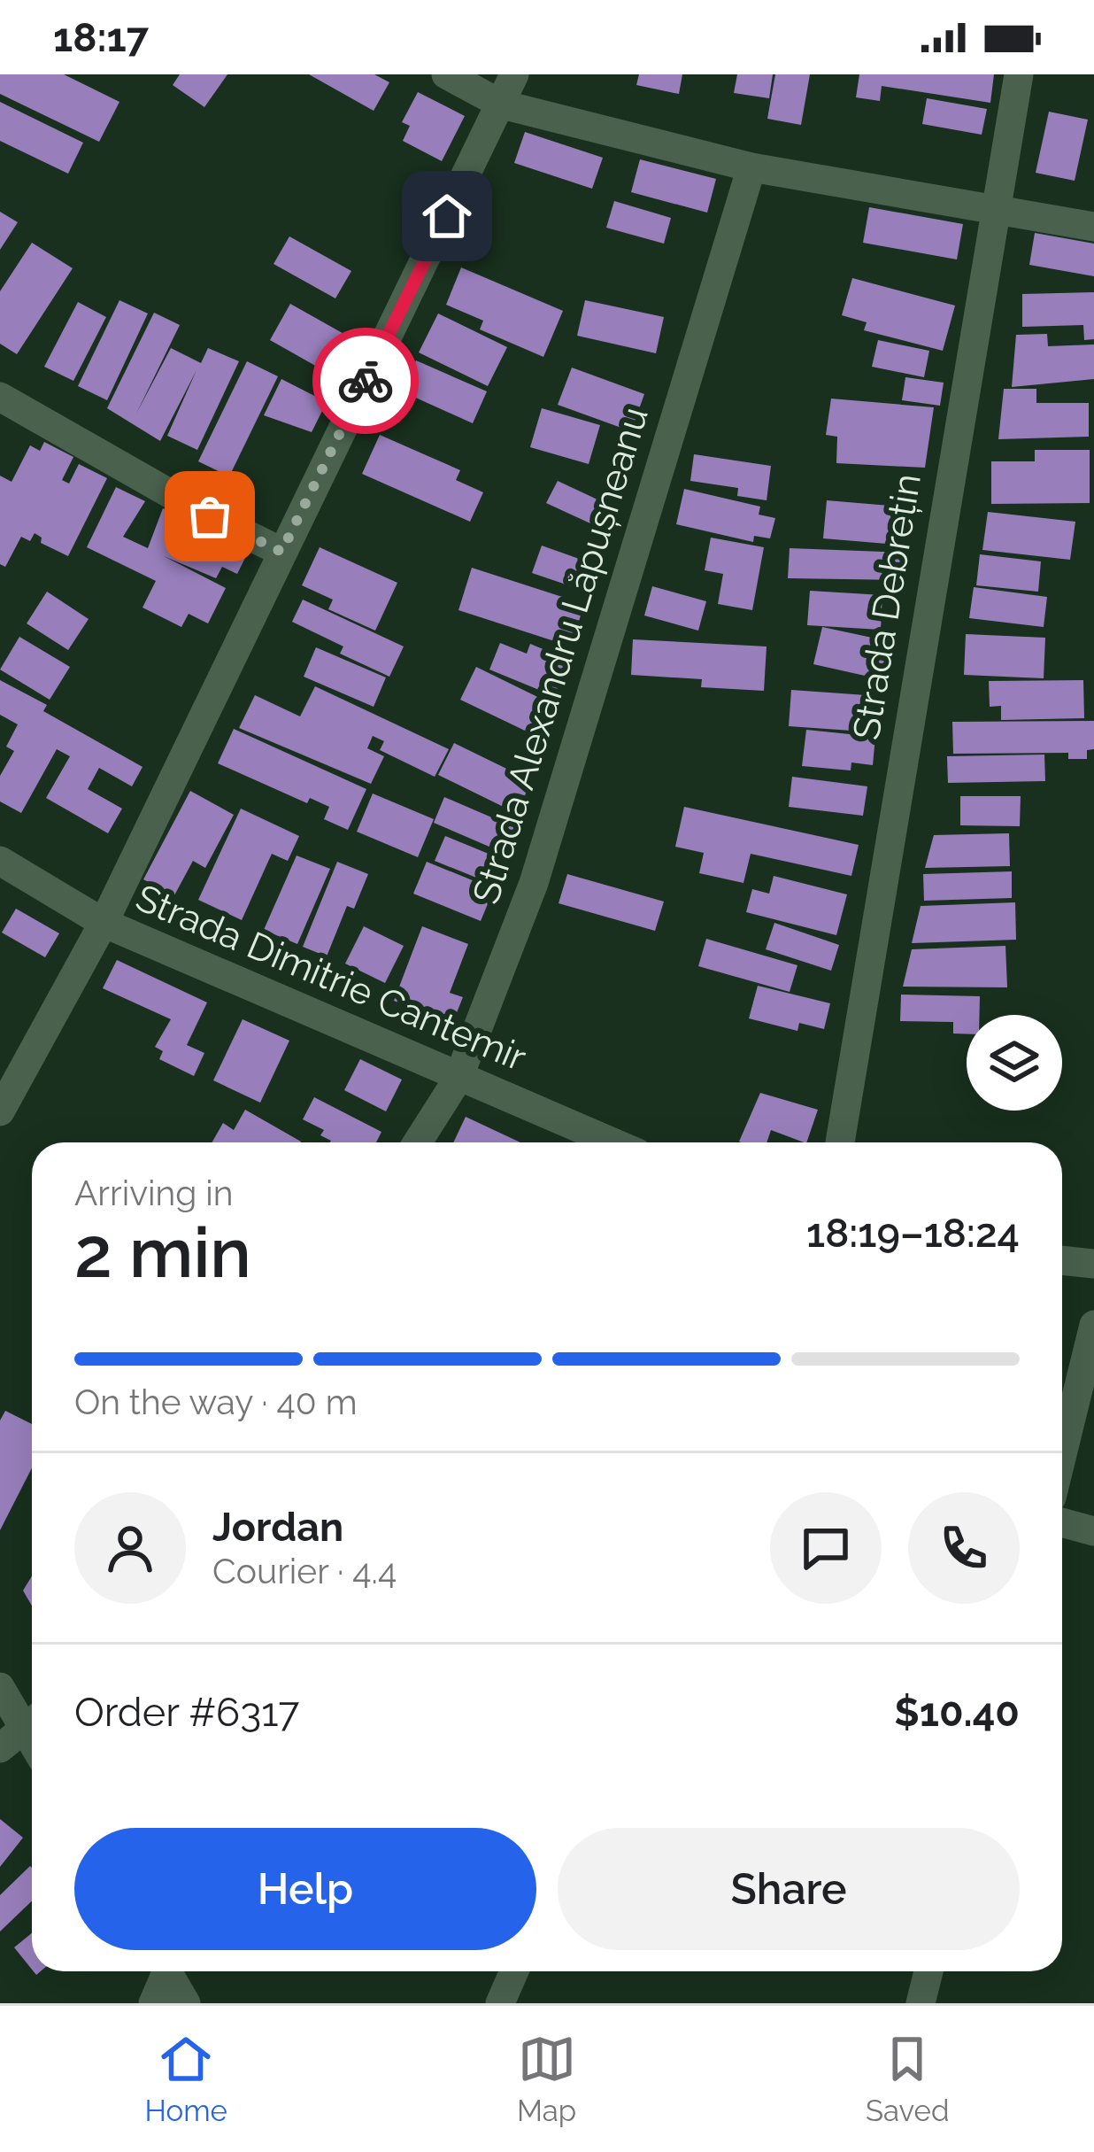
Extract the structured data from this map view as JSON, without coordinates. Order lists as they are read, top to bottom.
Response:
{
  "streets": {
    "street": ["Strada Debrețin", "Strada Alexandru Lăpușneanu", "Strada Dimitrie Cantemir"]
  },
  "crossings": [
    ["Strada Alexandru Lăpușneanu", "Strada Dimitrie Cantemir"]
  ],
  "page": {
    "status": "18:17",
    "heading": ["2 min", "Arriving in", "18:19–18:24"],
    "panel": [
      "Jordan",
      "Courier · 4.4",
      "Order #6317",
      "$10.40"
    ],
    "bar": "On the way · 40 m",
    "buttons": ["Help", "Share"],
    "tabs": ["Home", "Map", "Saved"]
  }
}
